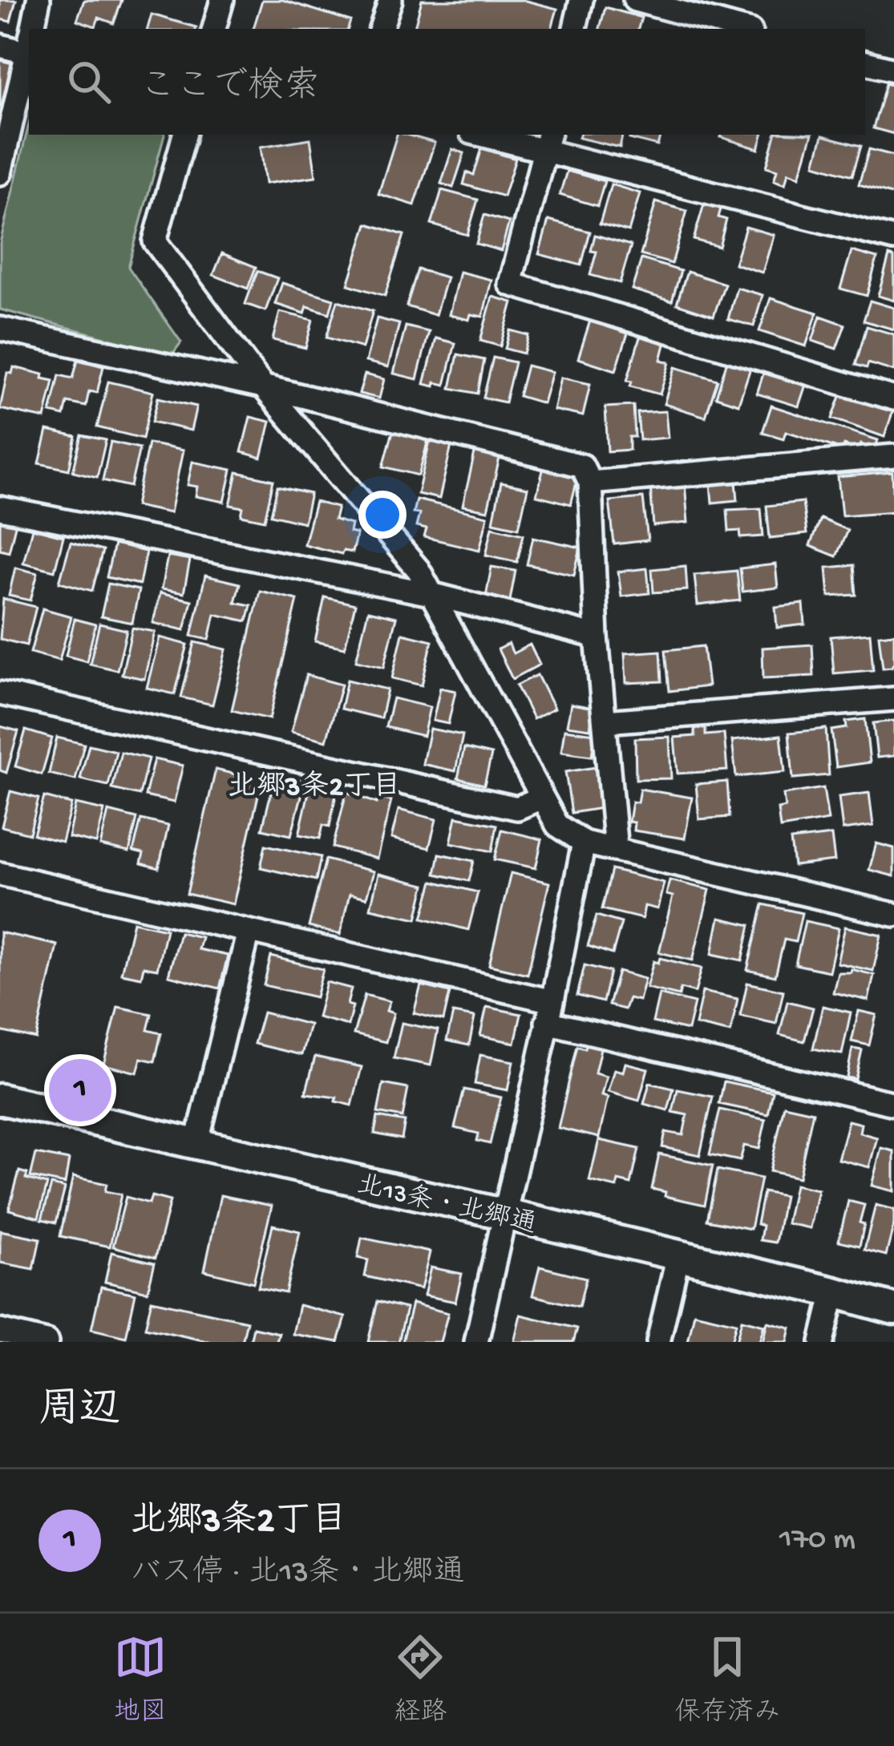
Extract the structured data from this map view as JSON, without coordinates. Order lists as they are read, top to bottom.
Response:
{
  "streets": {
    "main road": ["北13条・北郷通"]
  },
  "districts": ["北郷3条2丁目"],
  "page": {
    "search": "ここで検索",
    "pins": "1",
    "heading": "周辺",
    "list": [
      {
        "mark": "1",
        "name": "北郷3条2丁目",
        "note": "バス停 · 北13条・北郷通",
        "value": "170 m"
      }
    ],
    "nav": ["地図", "経路", "保存済み"]
  }
}
